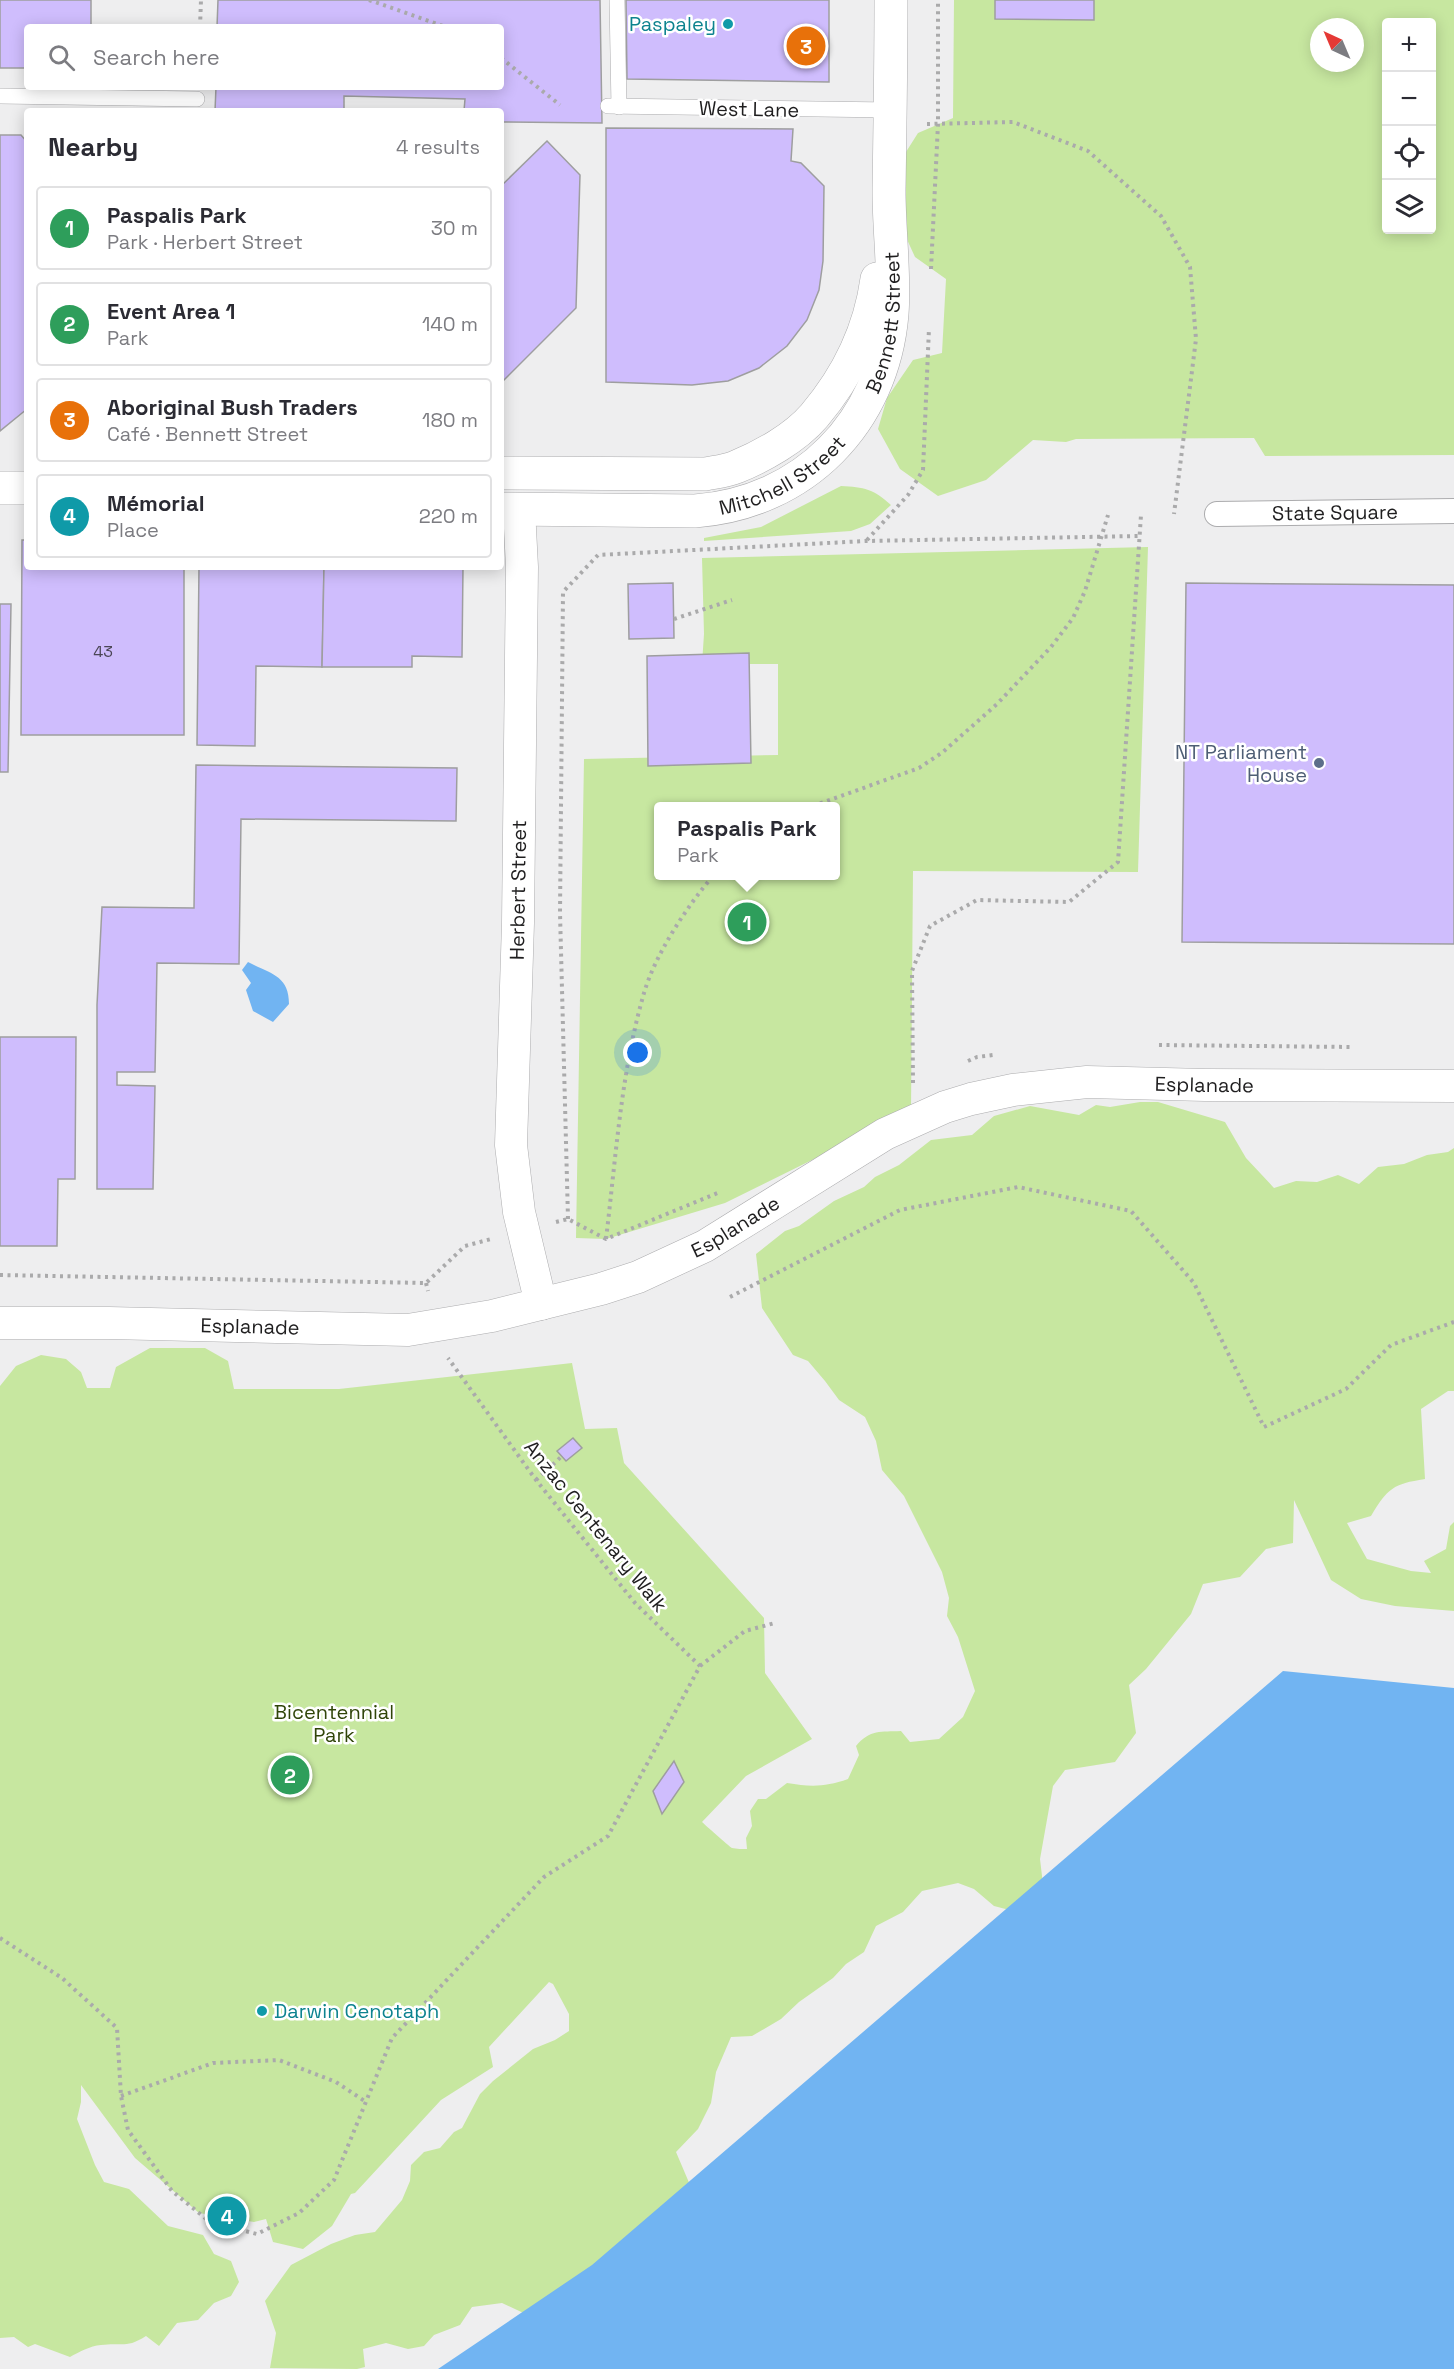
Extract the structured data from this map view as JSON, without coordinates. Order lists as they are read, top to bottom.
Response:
{
  "streets": {
    "street": [
      "Bennett Street",
      "Mitchell Street",
      "State Square",
      "Herbert Street",
      "Esplanade"
    ],
    "lane": ["West Lane"],
    "path": ["Anzac Centenary Walk"]
  },
  "crossings": [
    ["West Lane", "Bennett Street"],
    ["Bennett Street", "Mitchell Street"],
    ["Mitchell Street", "Herbert Street"],
    ["Herbert Street", "Esplanade"]
  ],
  "parks": ["Bicentennial Park"],
  "places": ["Paspaley", "NT Parliament House", "Darwin Cenotaph"],
  "house_numbers": ["43"],
  "north": "top left",
  "page": {
    "map_buttons": ["+", "−"],
    "pins": [
      "3",
      "1",
      "2",
      "4"
    ],
    "search": "Search here",
    "heading": ["Nearby", "4 results"],
    "list": [
      {
        "mark": "1",
        "name": "Paspalis Park",
        "note": "Park · Herbert Street",
        "value": "30 m"
      },
      {
        "mark": "2",
        "name": "Event Area 1",
        "note": "Park",
        "value": "140 m"
      },
      {
        "mark": "3",
        "name": "Aboriginal Bush Traders",
        "note": "Café · Bennett Street",
        "value": "180 m"
      },
      {
        "mark": "4",
        "name": "Mémorial",
        "note": "Place",
        "value": "220 m"
      }
    ],
    "popup": ["Paspalis Park", "Park"]
  }
}
